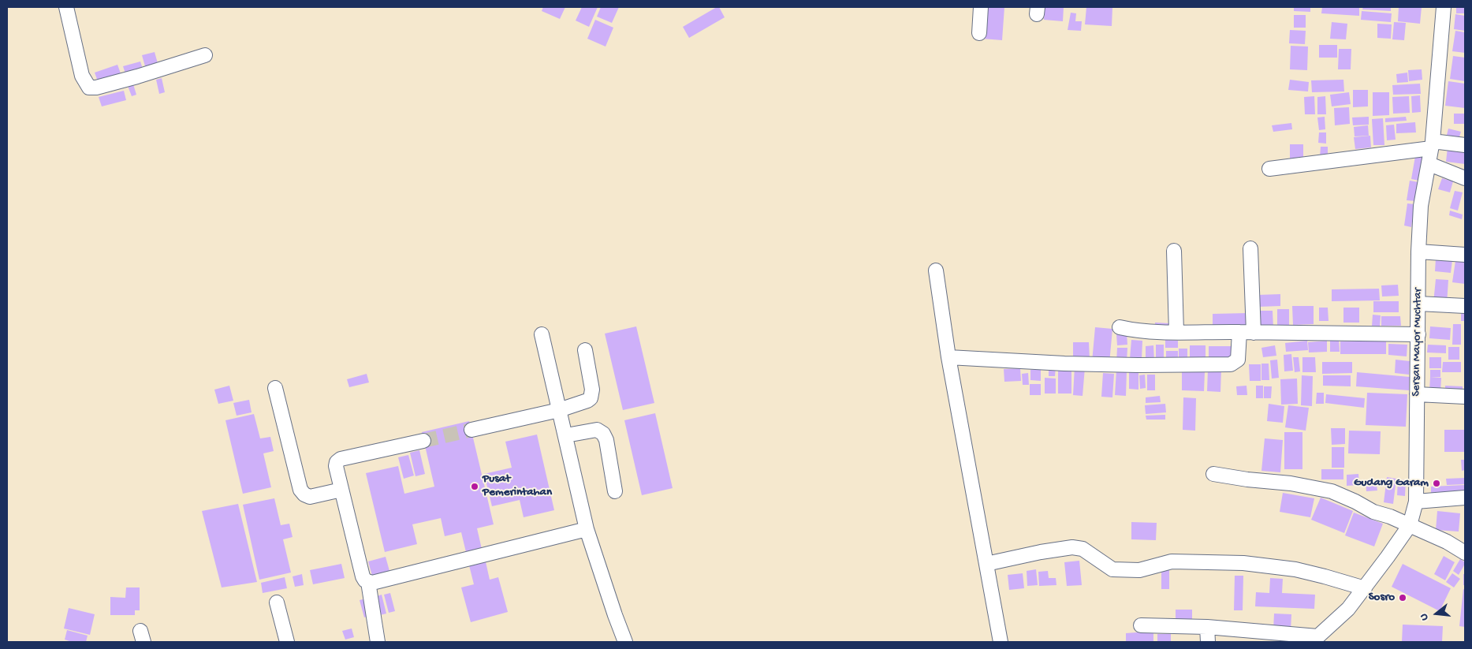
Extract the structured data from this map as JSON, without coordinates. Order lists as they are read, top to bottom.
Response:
{
  "streets": {
    "street": ["Sersan Mayor Muchtar"]
  },
  "places": ["Gudang Garam", "Pusat Pemerintahan", "Sosro"],
  "north": "left"
}
